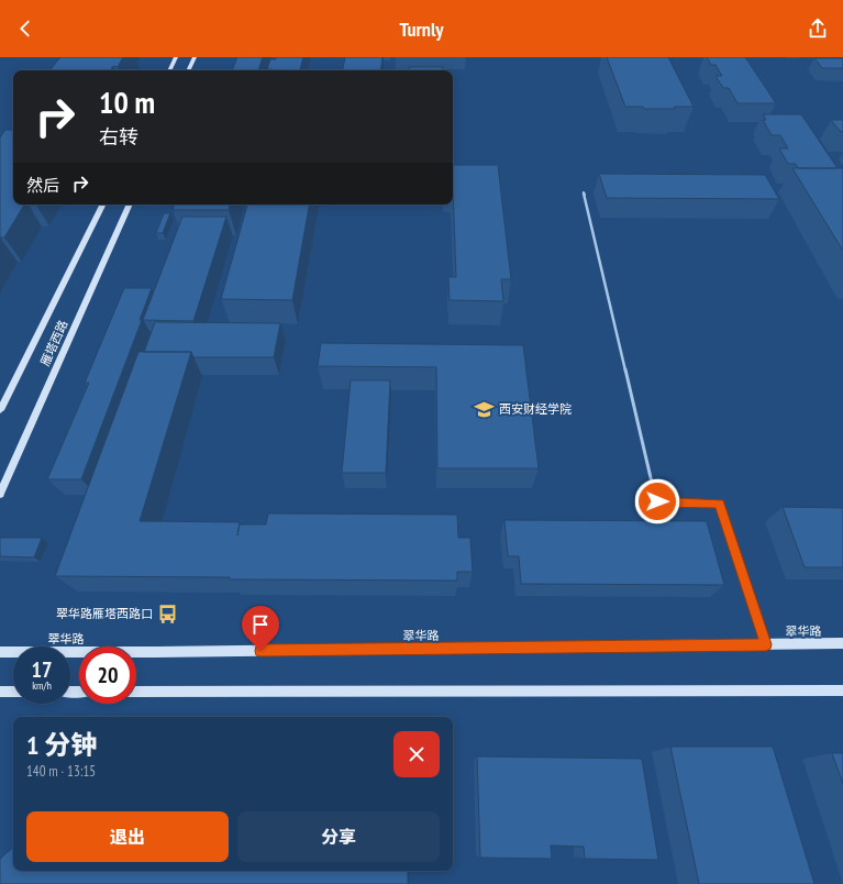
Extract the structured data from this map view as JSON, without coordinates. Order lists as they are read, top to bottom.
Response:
{
  "streets": {
    "main road": ["雁塔西路", "翠华路"]
  },
  "places": {
    "school or university": ["西安财经学院"],
    "bus stop": ["翠华路雁塔西路口"]
  },
  "page": {
    "header": "Turnly",
    "turn": ["10 m", "右转"],
    "then": "然后",
    "speed": "17 km/h",
    "limit": "20",
    "heading": ["1 分钟", "140 m · 13:15"],
    "buttons": ["退出", "分享"]
  }
}
